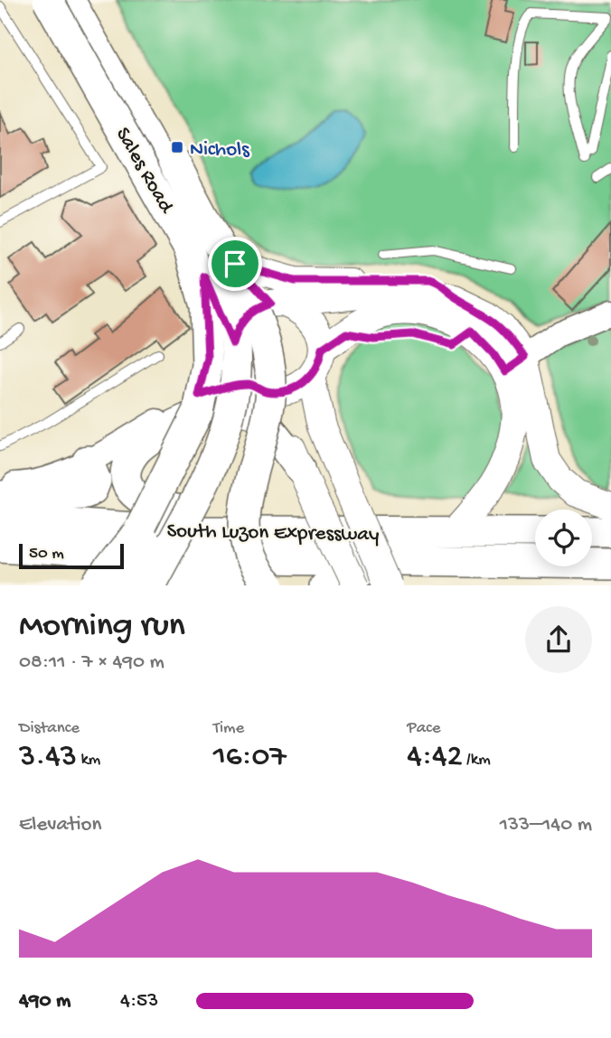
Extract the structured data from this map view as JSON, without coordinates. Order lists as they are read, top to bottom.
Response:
{
  "streets": {
    "highway": ["South Luzon Expressway"],
    "main road": ["Sales Road"]
  },
  "places": {
    "transit": ["Nichols"]
  },
  "scale_bar": "50 m",
  "page": {
    "scale": "50 m",
    "heading": ["Morning run", "08:11 · 7 × 490 m"],
    "stats": [
      ["Distance", "3.43 km"],
      ["Time", "16:07"],
      ["Pace", "4:42 /km"]
    ],
    "chart": ["Elevation", "133–140 m"],
    "list": [
      {
        "name": "490 m",
        "note": "4:53"
      }
    ]
  }
}
